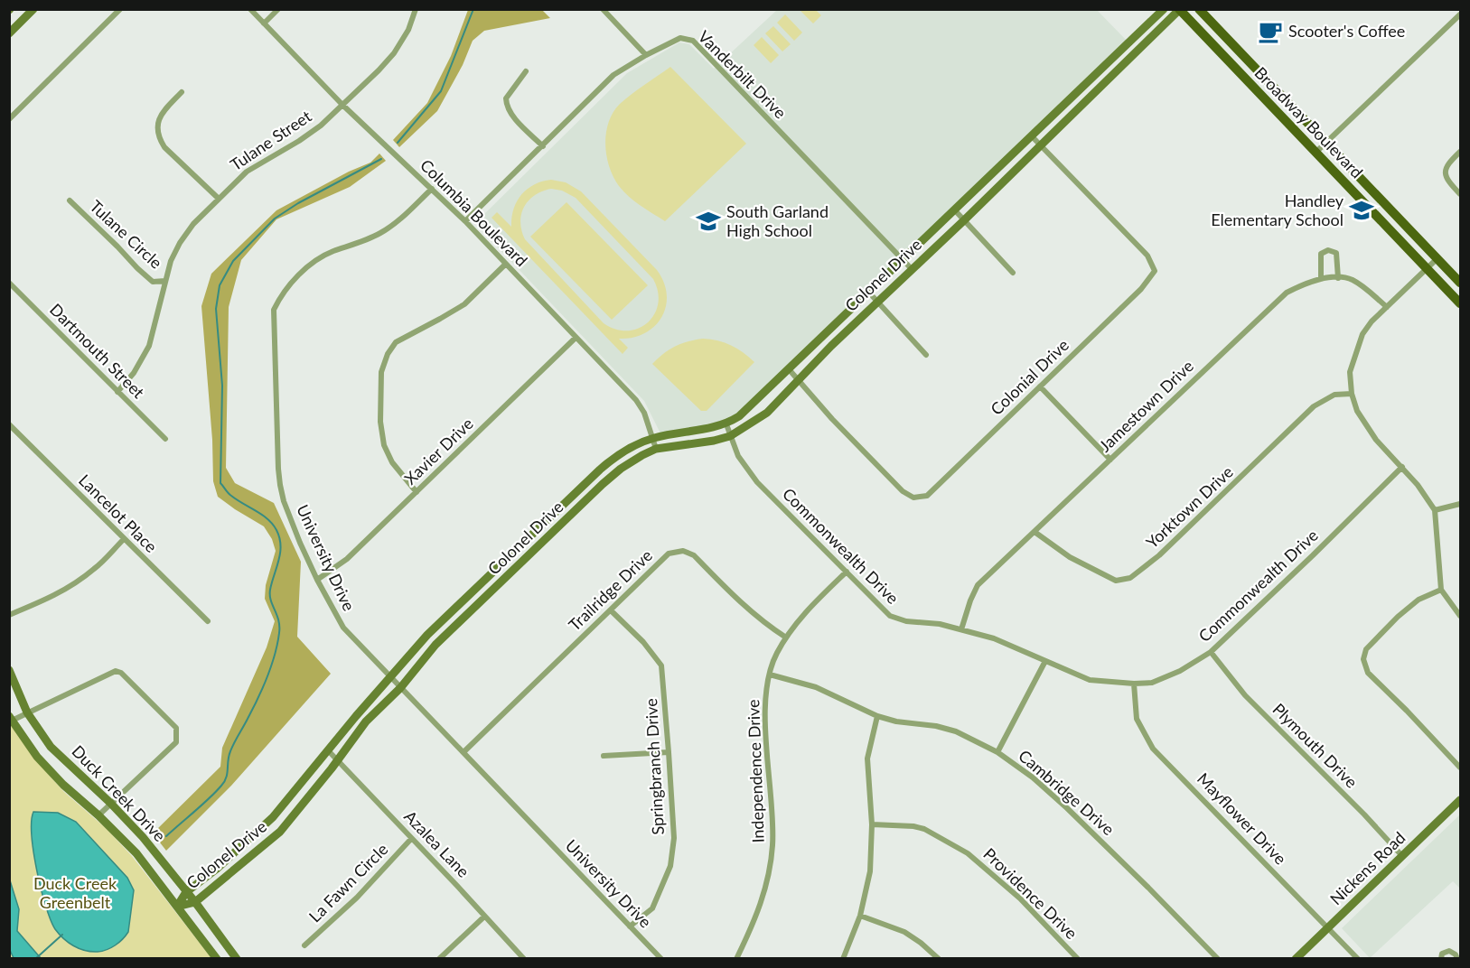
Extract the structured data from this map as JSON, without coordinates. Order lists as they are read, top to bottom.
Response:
{
  "streets": {
    "main road": ["Broadway Boulevard"],
    "street": [
      "Vanderbilt Drive",
      "Tulane Street",
      "Columbia Boulevard",
      "Tulane Circle",
      "Colonel Drive",
      "Dartmouth Street",
      "Colonial Drive",
      "Jamestown Drive",
      "Xavier Drive",
      "Yorktown Drive",
      "Lancelot Place",
      "Commonwealth Drive",
      "University Drive",
      "Trailridge Drive",
      "Plymouth Drive",
      "Springbranch Drive",
      "Independence Drive",
      "Cambridge Drive",
      "Duck Creek Drive",
      "Mayflower Drive",
      "Azalea Lane",
      "Nickens Road",
      "La Fawn Circle",
      "Providence Drive"
    ]
  },
  "crossings": [
    ["Vanderbilt Drive", "Columbia Boulevard"],
    ["Vanderbilt Drive", "Colonel Drive"],
    ["Broadway Boulevard", "Colonel Drive"],
    ["Tulane Street", "Columbia Boulevard"],
    ["Tulane Street", "Tulane Circle"],
    ["Tulane Street", "Dartmouth Street"],
    ["Columbia Boulevard", "Colonel Drive"],
    ["Columbia Boulevard", "Xavier Drive"],
    ["Columbia Boulevard", "University Drive"],
    ["Colonel Drive", "Colonial Drive"],
    ["Colonel Drive", "Commonwealth Drive"],
    ["Colonel Drive", "University Drive"],
    ["Colonel Drive", "Duck Creek Drive"],
    ["Colonel Drive", "Azalea Lane"],
    ["Jamestown Drive", "Yorktown Drive"],
    ["Jamestown Drive", "Commonwealth Drive"],
    ["Xavier Drive", "University Drive"],
    ["Commonwealth Drive", "Plymouth Drive"],
    ["Commonwealth Drive", "Independence Drive"],
    ["Commonwealth Drive", "Mayflower Drive"],
    ["University Drive", "Trailridge Drive"],
    ["University Drive", "Springbranch Drive"],
    ["Trailridge Drive", "Springbranch Drive"],
    ["Trailridge Drive", "Independence Drive"],
    ["Plymouth Drive", "Nickens Road"],
    ["Independence Drive", "Cambridge Drive"],
    ["Mayflower Drive", "Nickens Road"],
    ["Azalea Lane", "La Fawn Circle"]
  ],
  "parks": ["Duck Creek Greenbelt"],
  "places": {
    "cafe": ["Scooter's Coffee"],
    "school or university": ["Handley Elementary School", "South Garland High School"]
  }
}
